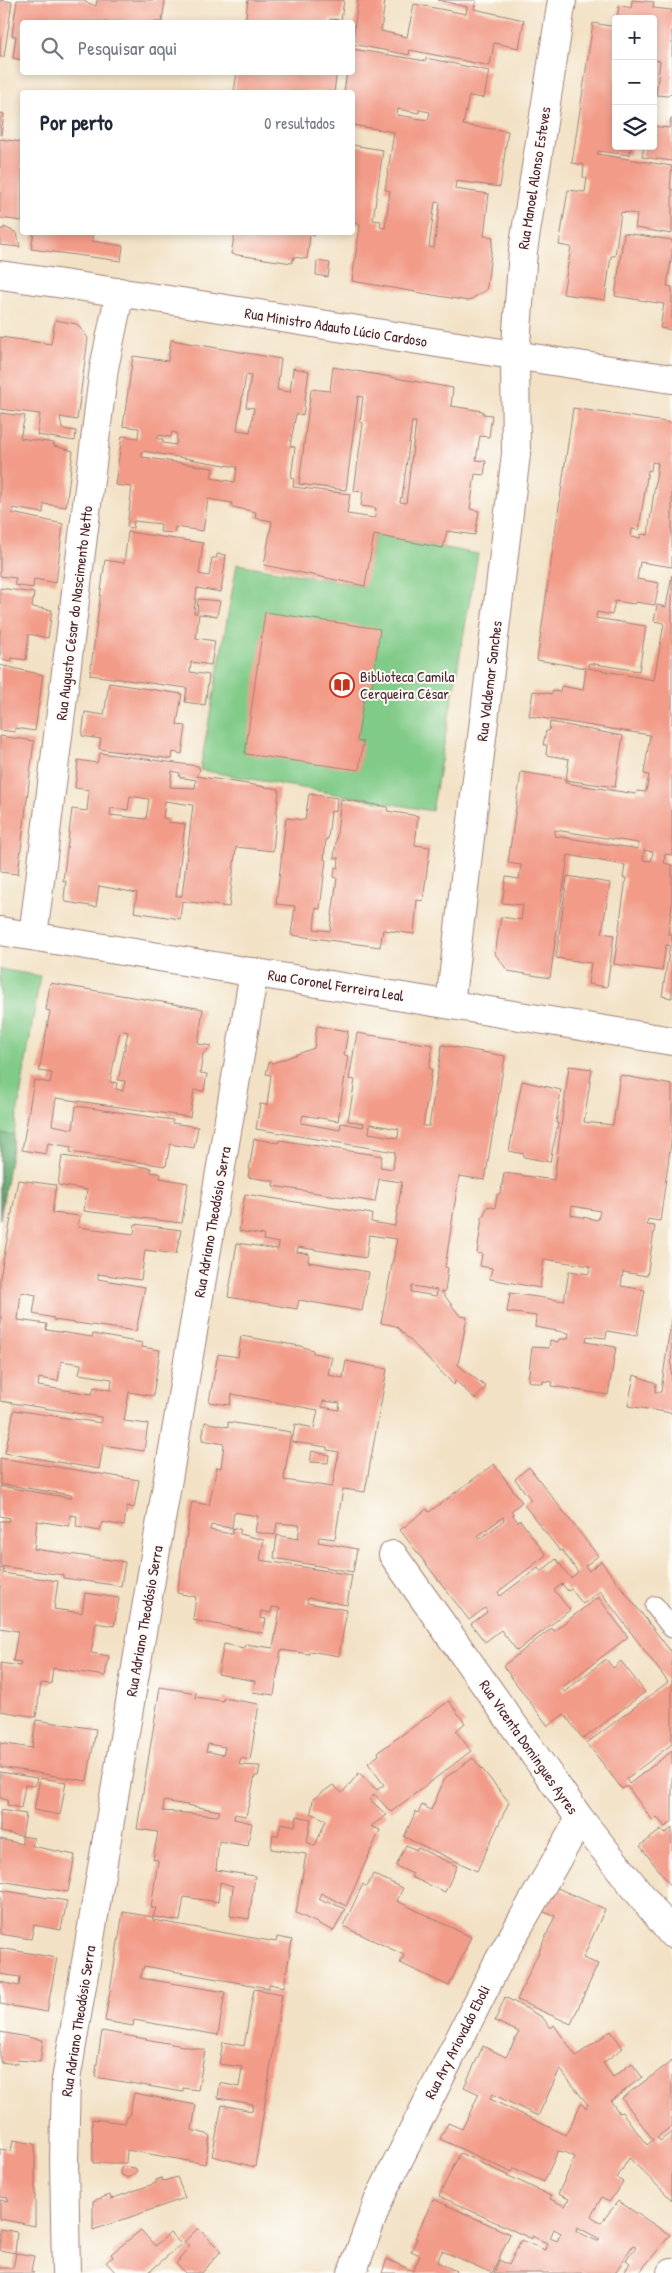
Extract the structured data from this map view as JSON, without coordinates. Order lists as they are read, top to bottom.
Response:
{
  "streets": {
    "street": [
      "Rua Manoel Alonso Esteves",
      "Rua Ministro Adauto Lúcio Cardoso",
      "Rua Augusto César do Nascimento Netto",
      "Rua Valdemar Sanches",
      "Rua Coronel Ferreira Leal",
      "Rua Adriano Theodósio Serra",
      "Rua Vicenta Domingues Ayres",
      "Rua Ary Ariovaldo Eboli"
    ]
  },
  "crossings": [
    ["Rua Manoel Alonso Esteves", "Rua Ministro Adauto Lúcio Cardoso"],
    ["Rua Manoel Alonso Esteves", "Rua Valdemar Sanches"],
    ["Rua Ministro Adauto Lúcio Cardoso", "Rua Augusto César do Nascimento Netto"],
    ["Rua Ministro Adauto Lúcio Cardoso", "Rua Valdemar Sanches"],
    ["Rua Augusto César do Nascimento Netto", "Rua Coronel Ferreira Leal"],
    ["Rua Valdemar Sanches", "Rua Coronel Ferreira Leal"],
    ["Rua Coronel Ferreira Leal", "Rua Adriano Theodósio Serra"],
    ["Rua Vicenta Domingues Ayres", "Rua Ary Ariovaldo Eboli"]
  ],
  "places": {
    "library": ["Biblioteca Camila Cerqueira César"]
  },
  "page": {
    "map_buttons": ["+", "−"],
    "search": "Pesquisar aqui",
    "heading": ["Por perto", "0 resultados"]
  }
}
